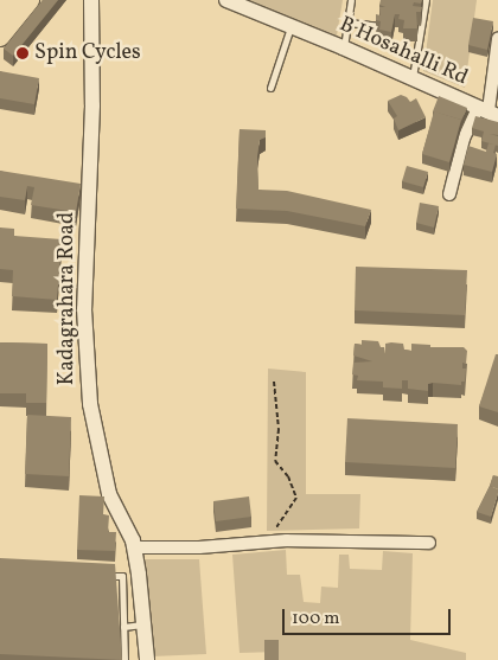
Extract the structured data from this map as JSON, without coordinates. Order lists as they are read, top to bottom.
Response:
{
  "streets": {
    "street": ["B Hosahalli Rd", "Kadagrahara Road"]
  },
  "places": ["Spin Cycles"],
  "scale_bar": "100 m"
}
